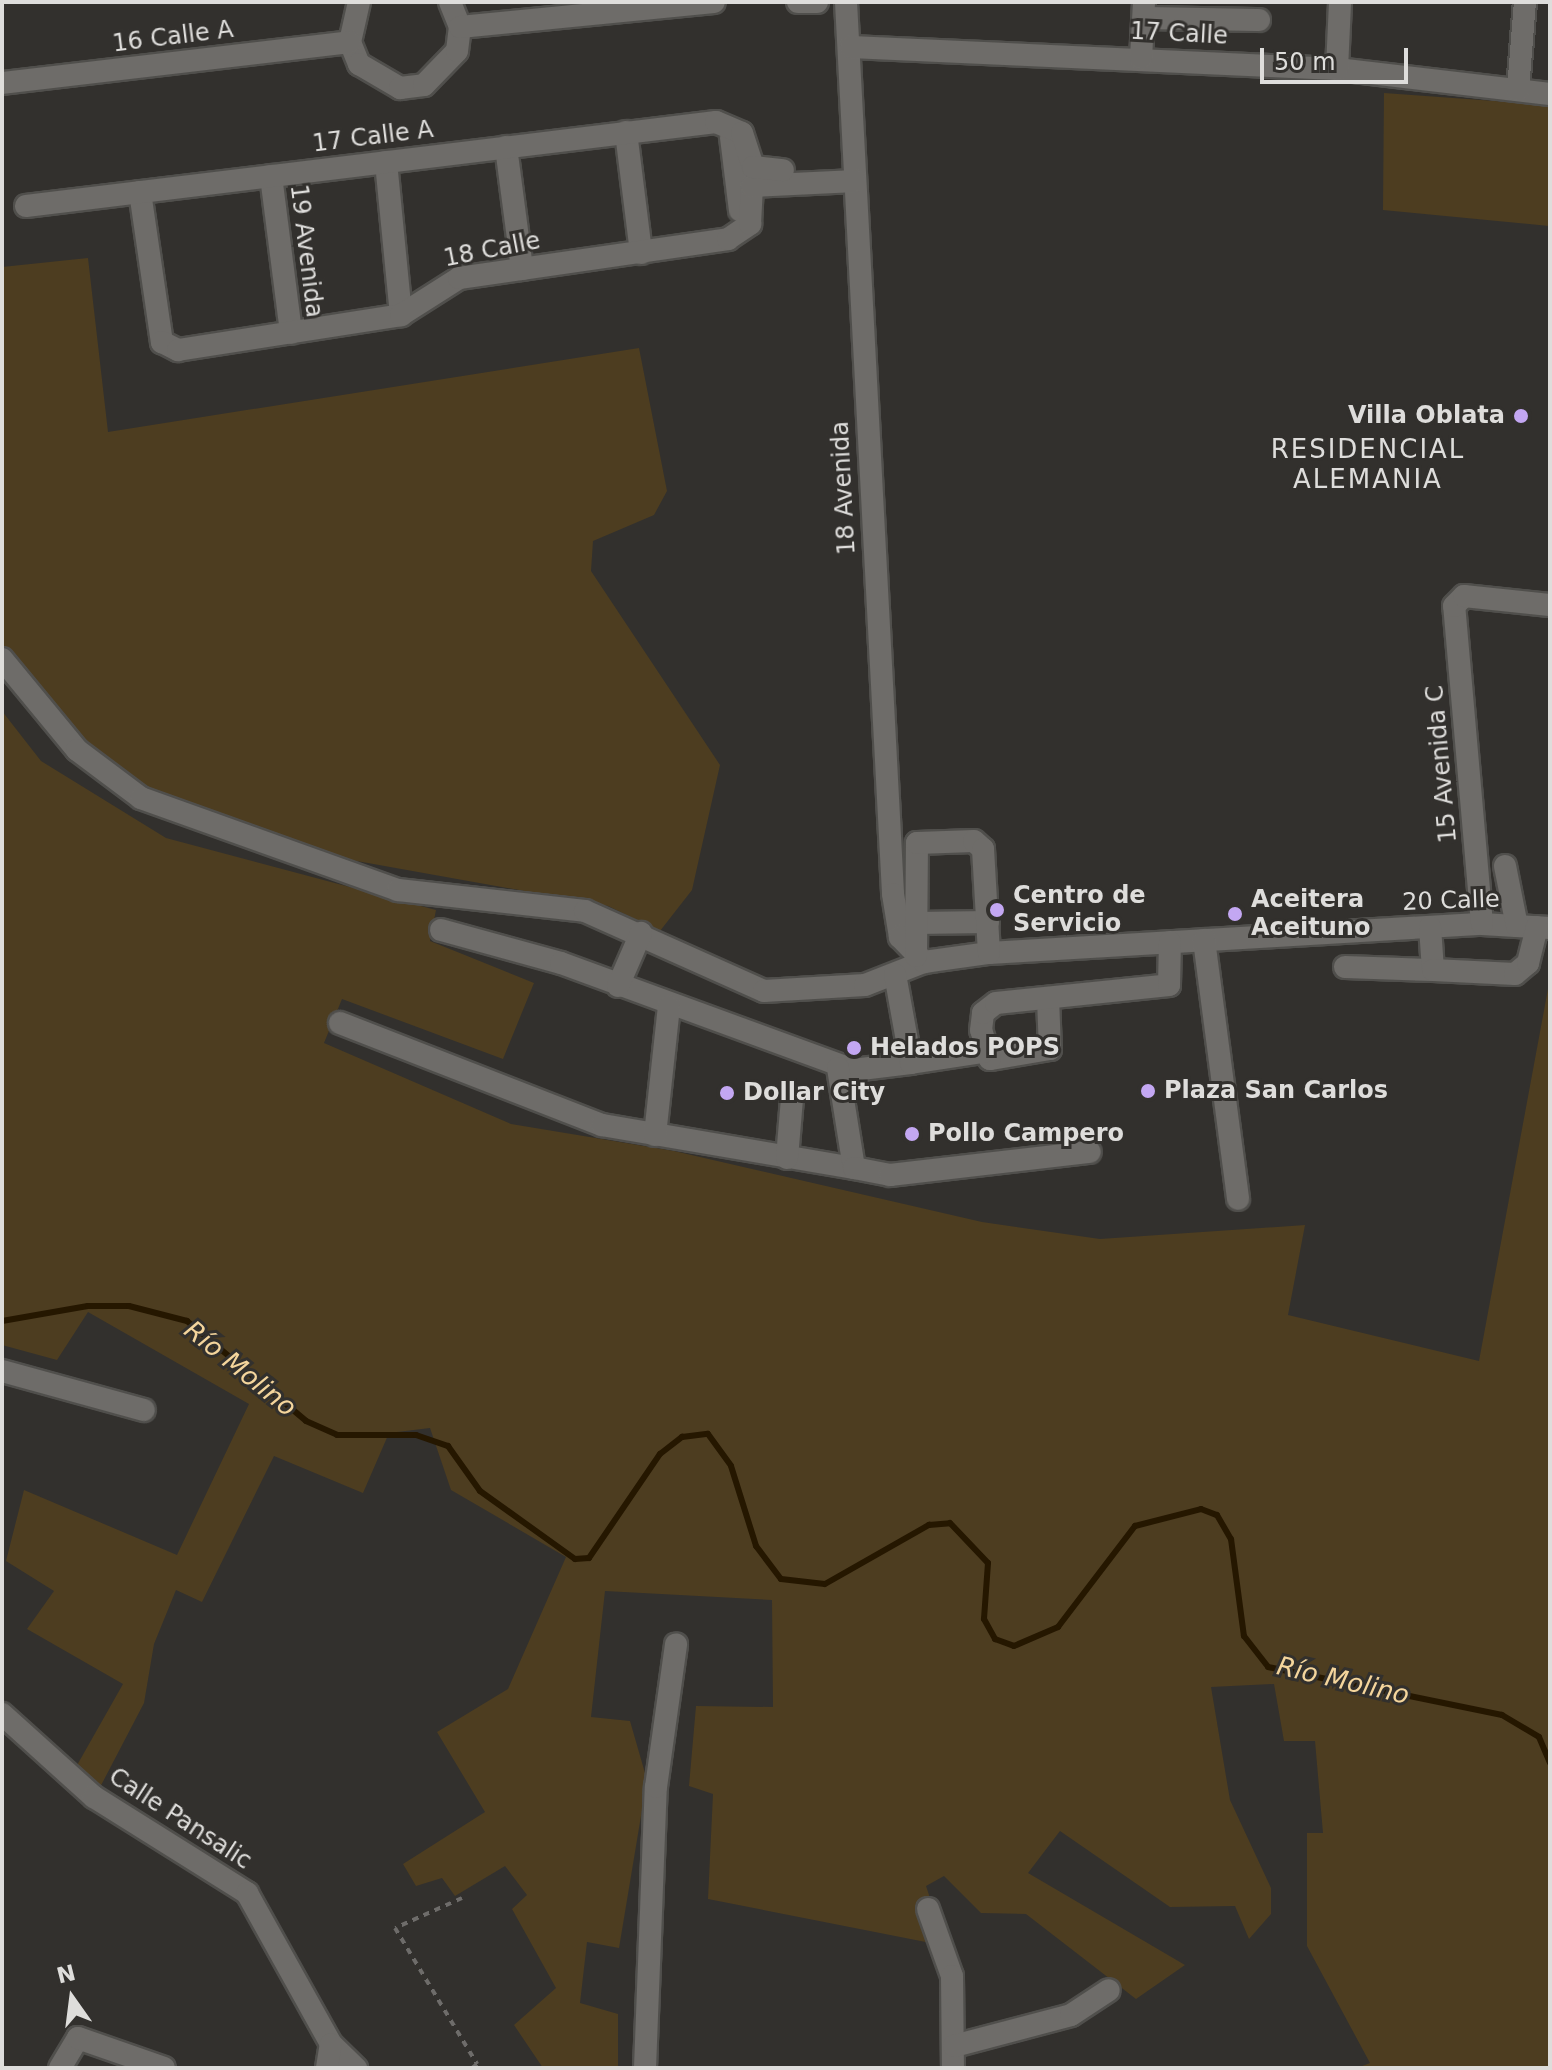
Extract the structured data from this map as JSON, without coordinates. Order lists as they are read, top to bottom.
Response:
{
  "streets": {
    "street": [
      "17 Calle",
      "16 Calle A",
      "17 Calle A",
      "18 Calle",
      "19 Avenida",
      "18 Avenida",
      "15 Avenida C",
      "20 Calle",
      "Calle Pansalic"
    ]
  },
  "crossings": [
    ["17 Calle", "18 Avenida"],
    ["17 Calle A", "18 Calle"],
    ["17 Calle A", "19 Avenida"],
    ["18 Calle", "19 Avenida"],
    ["18 Avenida", "20 Calle"],
    ["15 Avenida C", "20 Calle"]
  ],
  "districts": ["RESIDENCIAL ALEMANIA"],
  "water": ["Río Molino"],
  "places": [
    "Villa Oblata",
    "Centro de Servicio",
    "Aceitera Aceituno",
    "Helados POPS",
    "Plaza San Carlos",
    "Dollar City",
    "Pollo Campero"
  ],
  "scale_bar": "50 m",
  "north": "top"
}
